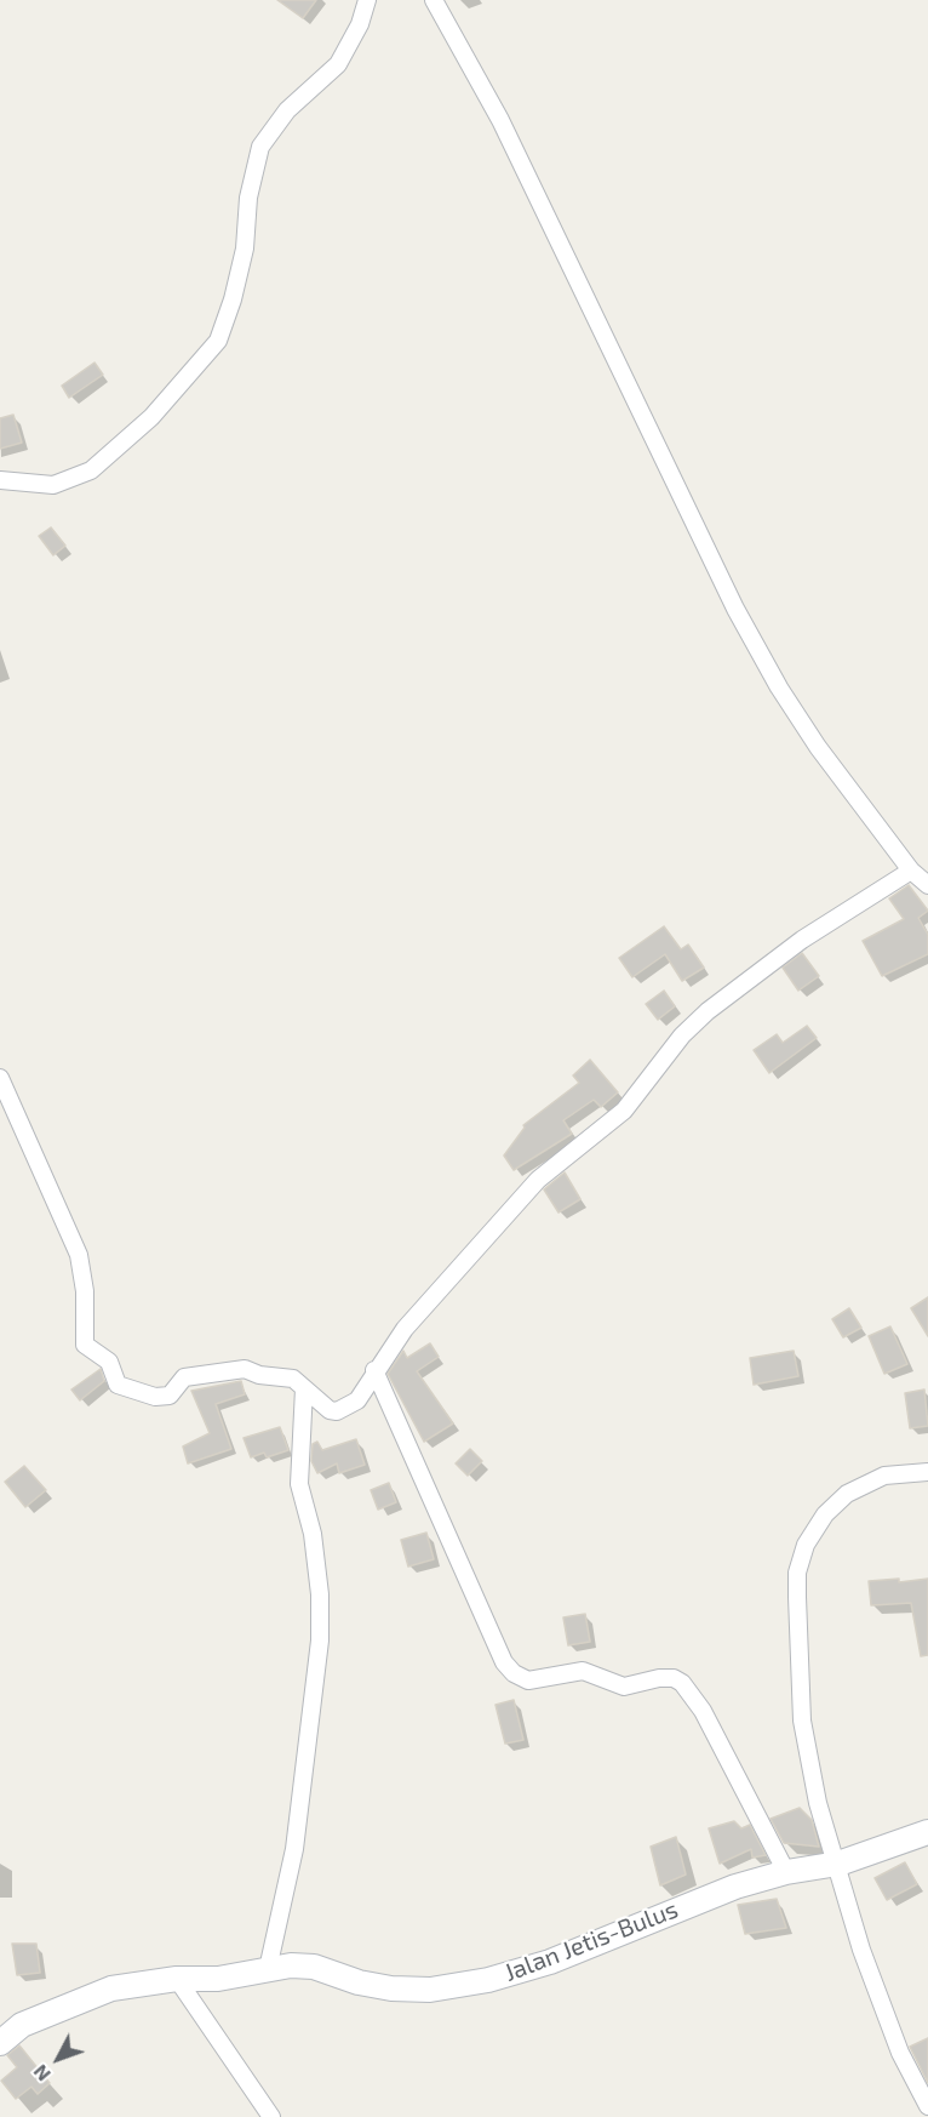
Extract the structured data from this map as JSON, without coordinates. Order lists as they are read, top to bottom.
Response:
{
  "streets": {
    "street": ["Jalan Jetis-Bulus"]
  },
  "north": "bottom left"
}
